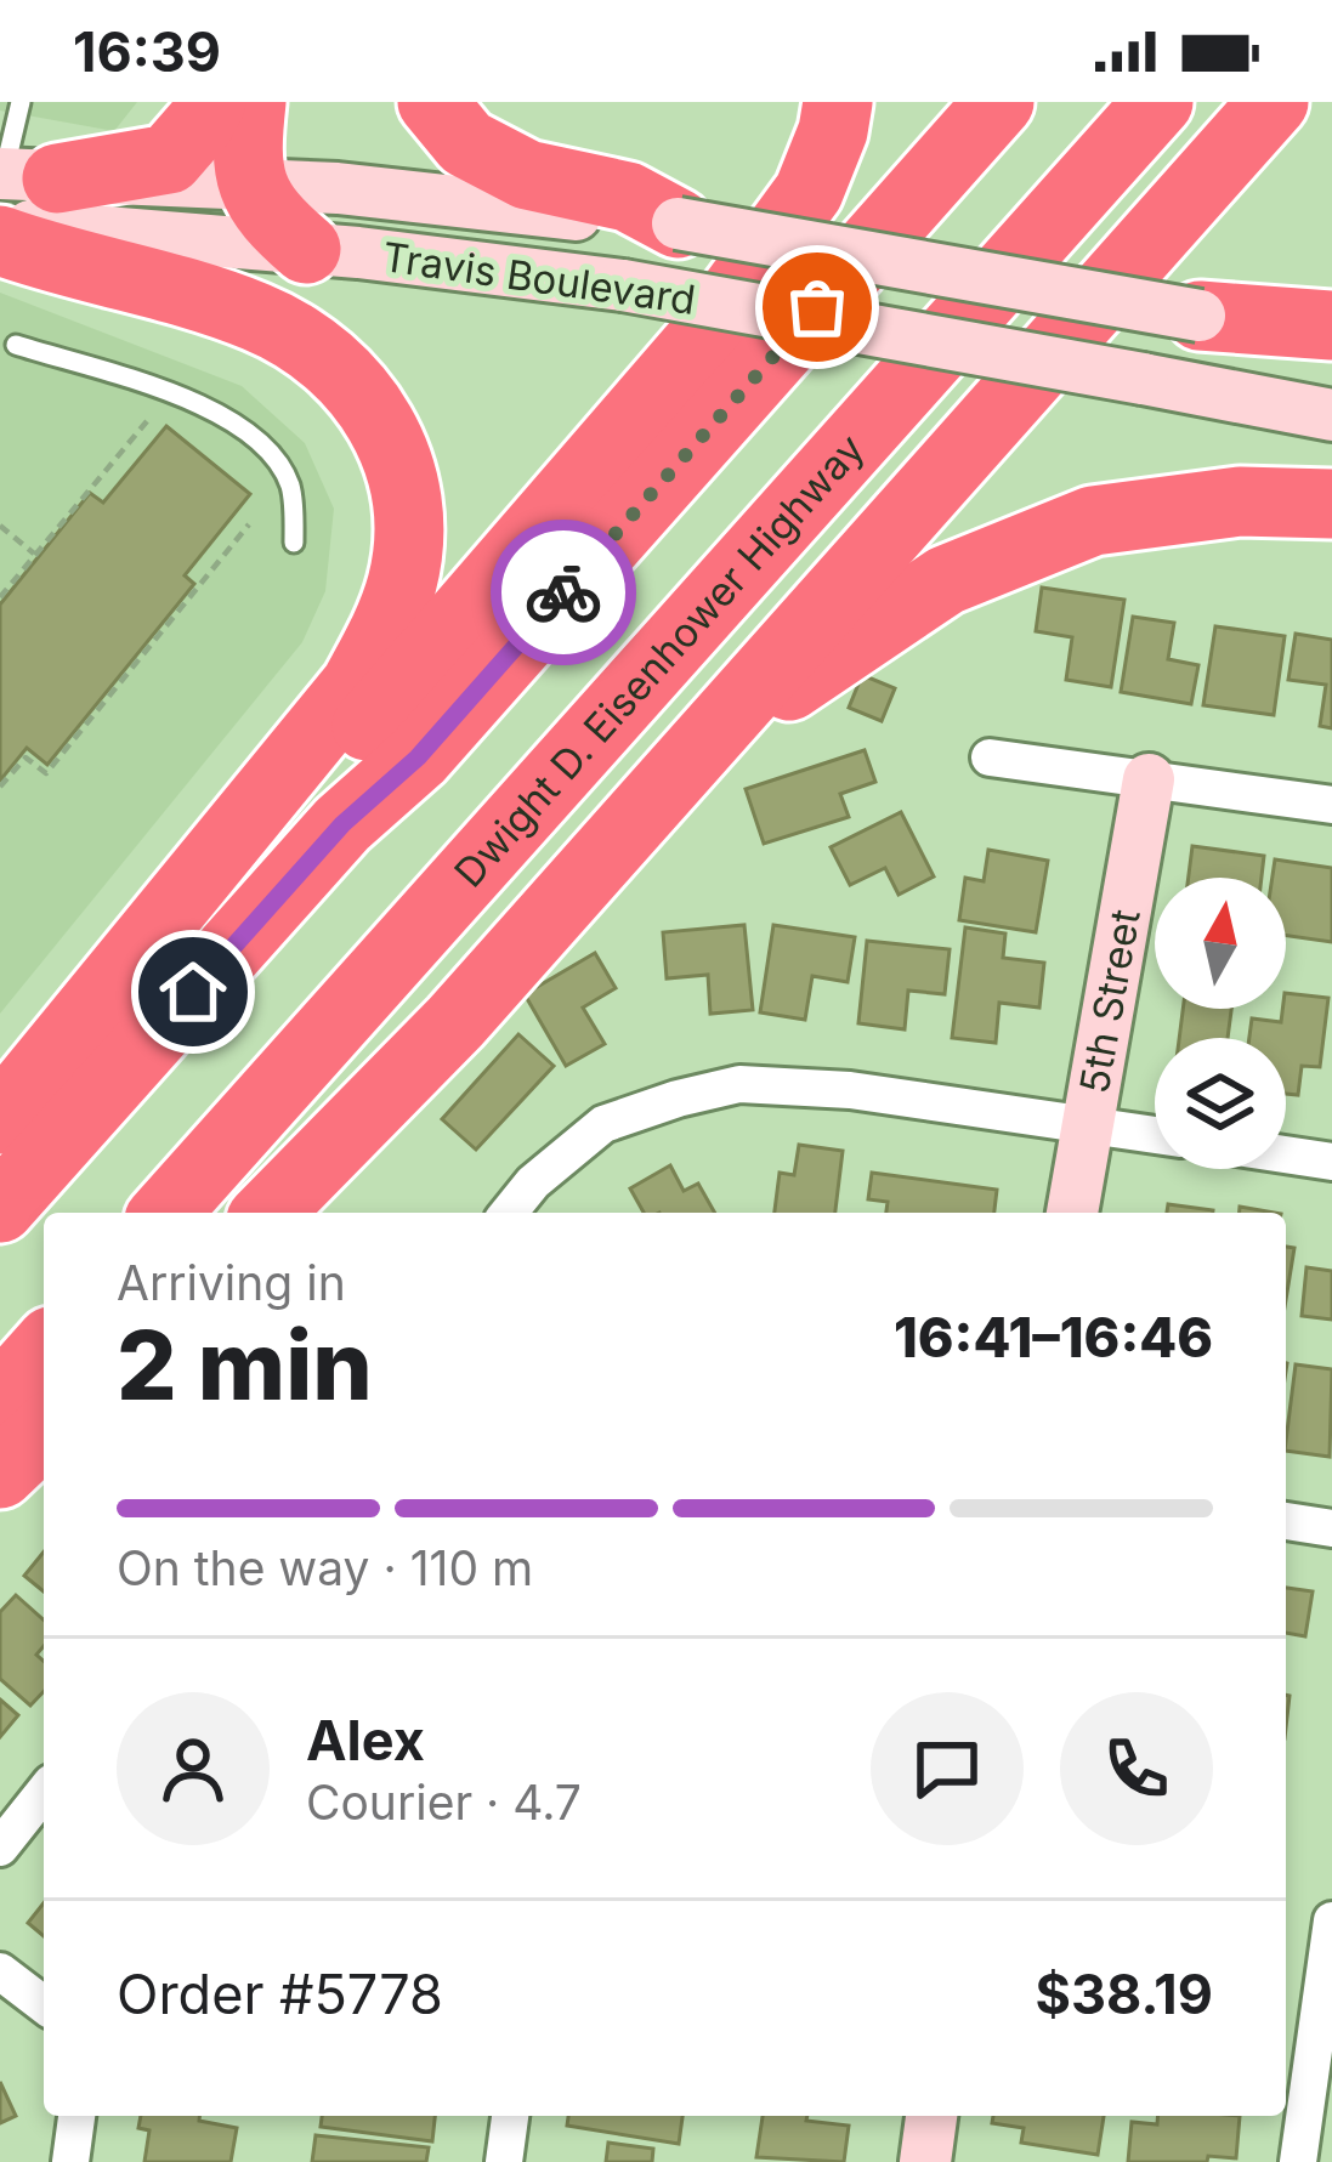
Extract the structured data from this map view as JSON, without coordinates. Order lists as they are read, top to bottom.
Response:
{
  "streets": {
    "highway": ["Dwight D. Eisenhower Highway"],
    "main road": ["Travis Boulevard", "5th Street"]
  },
  "north": "top",
  "page": {
    "status": "16:39",
    "heading": ["2 min", "Arriving in", "16:41–16:46"],
    "panel": [
      "Alex",
      "Courier · 4.7",
      "Order #5778",
      "$38.19"
    ],
    "bar": "On the way · 110 m"
  }
}
